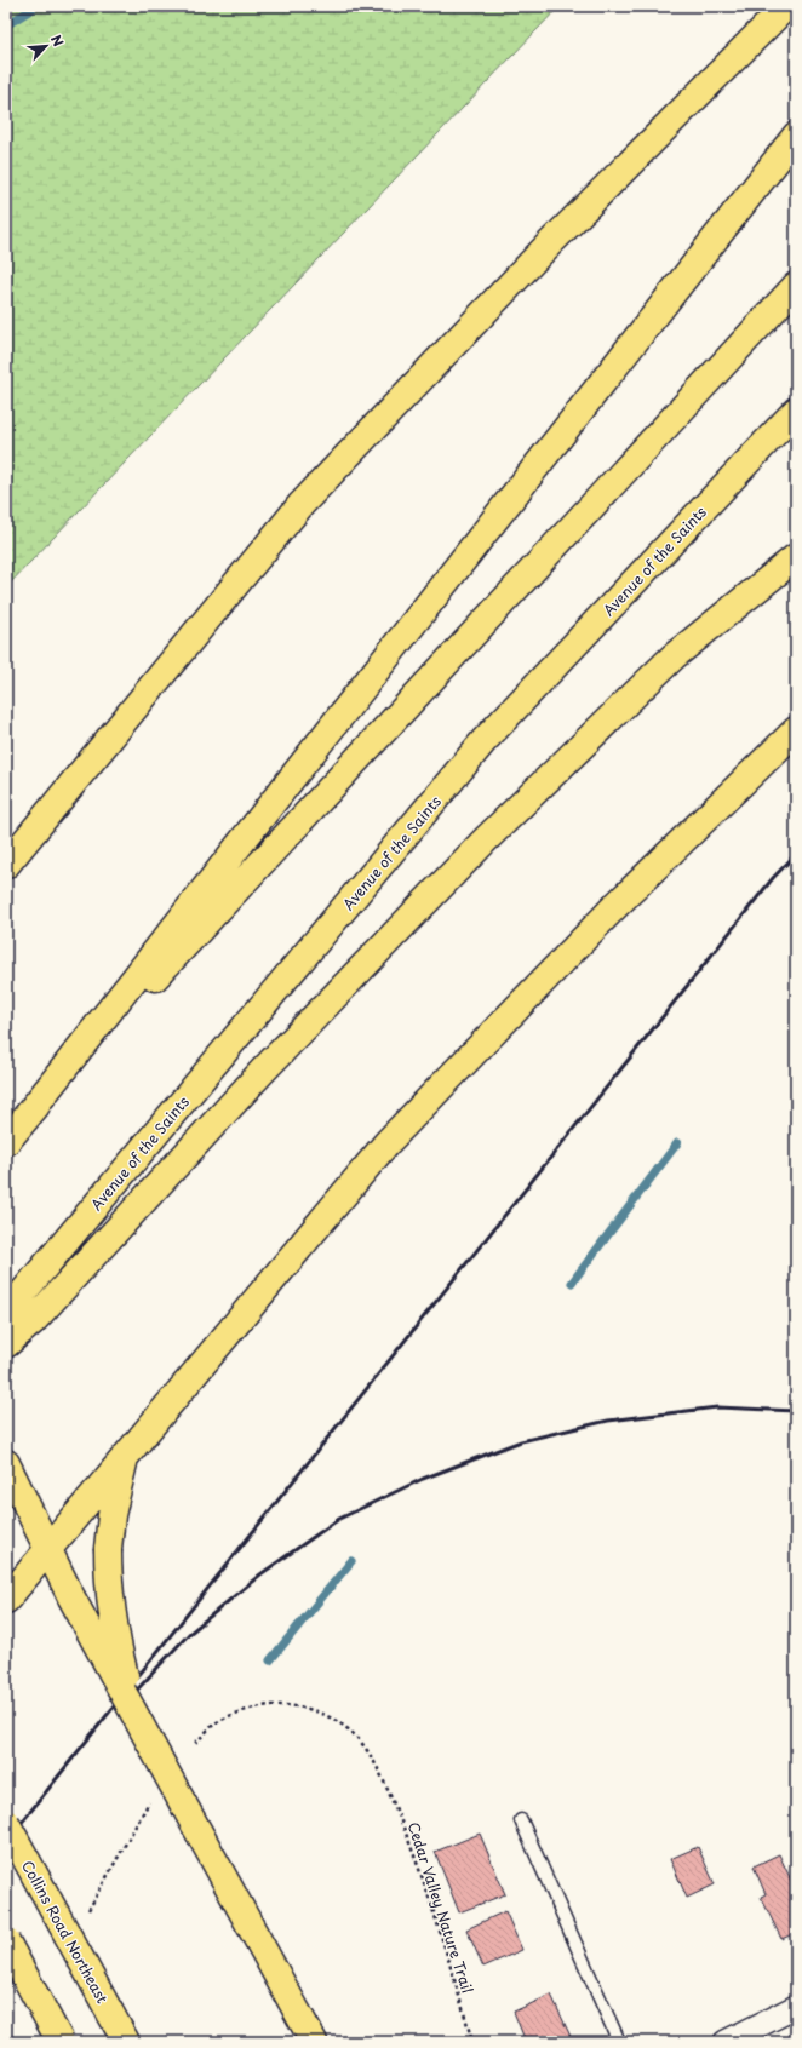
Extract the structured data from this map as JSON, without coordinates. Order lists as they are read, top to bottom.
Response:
{
  "streets": {
    "highway": ["Avenue of the Saints", "Collins Road Northeast"],
    "path": ["Cedar Valley Nature Trail"]
  },
  "north": "top right"
}
